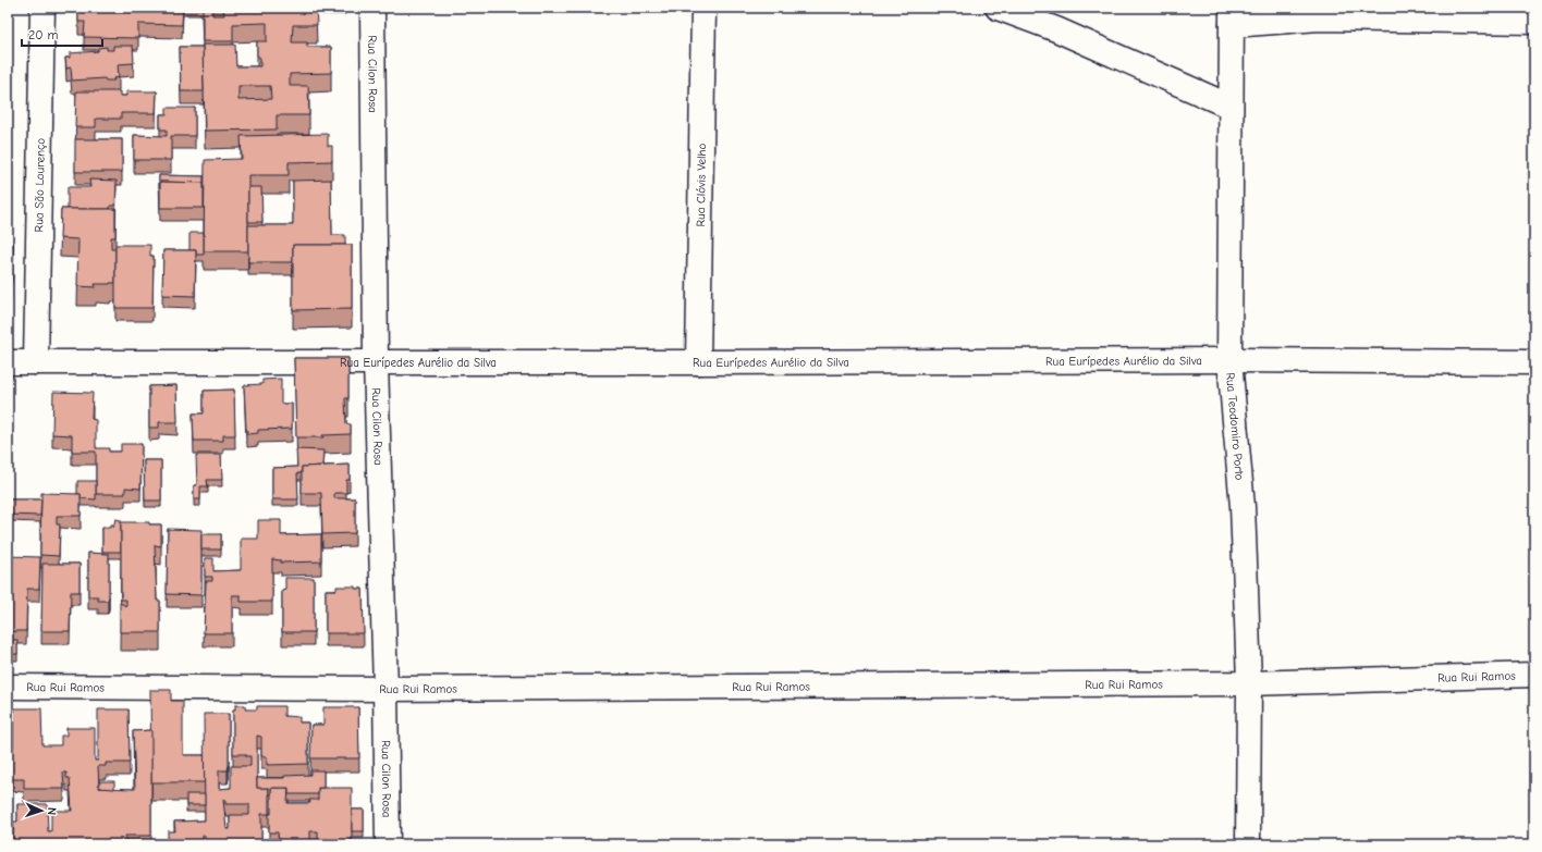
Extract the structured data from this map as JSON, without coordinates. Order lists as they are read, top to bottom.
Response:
{
  "streets": {
    "street": [
      "Rua Cilon Rosa",
      "Rua São Lourenço",
      "Rua Clóvis Velho",
      "Rua Eurípedes Aurélio da Silva",
      "Rua Teodomiro Porto",
      "Rua Rui Ramos"
    ]
  },
  "crossings": [
    ["Rua Cilon Rosa", "Rua Eurípedes Aurélio da Silva"],
    ["Rua Cilon Rosa", "Rua Rui Ramos"],
    ["Rua São Lourenço", "Rua Eurípedes Aurélio da Silva"],
    ["Rua Clóvis Velho", "Rua Eurípedes Aurélio da Silva"],
    ["Rua Eurípedes Aurélio da Silva", "Rua Teodomiro Porto"],
    ["Rua Teodomiro Porto", "Rua Rui Ramos"]
  ],
  "scale_bar": "20 m",
  "north": "right"
}
